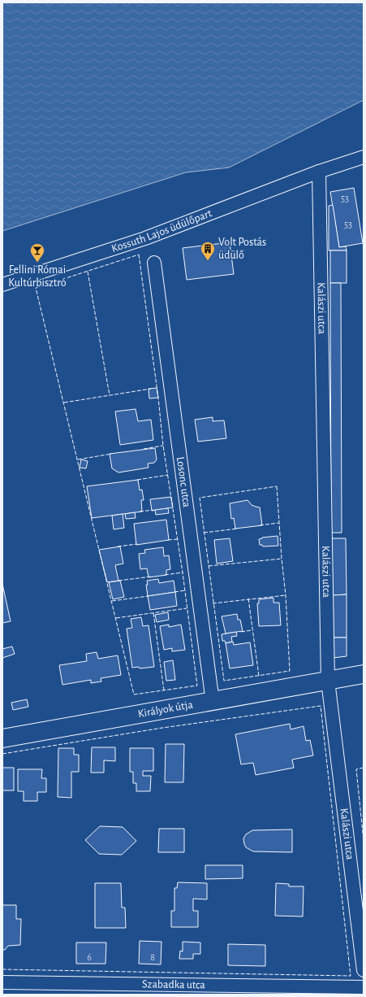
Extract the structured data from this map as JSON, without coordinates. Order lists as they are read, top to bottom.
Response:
{
  "streets": {
    "street": [
      "Kossuth Lajos üdülőpart",
      "Kalászi utca",
      "Losonc utca",
      "Királyok útja",
      "Szabadka utca"
    ]
  },
  "crossings": [
    ["Kossuth Lajos üdülőpart", "Kalászi utca"],
    ["Kalászi utca", "Királyok útja"],
    ["Losonc utca", "Királyok útja"]
  ],
  "places": {
    "building": ["Volt Postás üdülő"],
    "bar": ["Fellini Római Kultúrbisztró"]
  },
  "house_numbers": [
    "53",
    "53",
    "6",
    "8"
  ]
}
